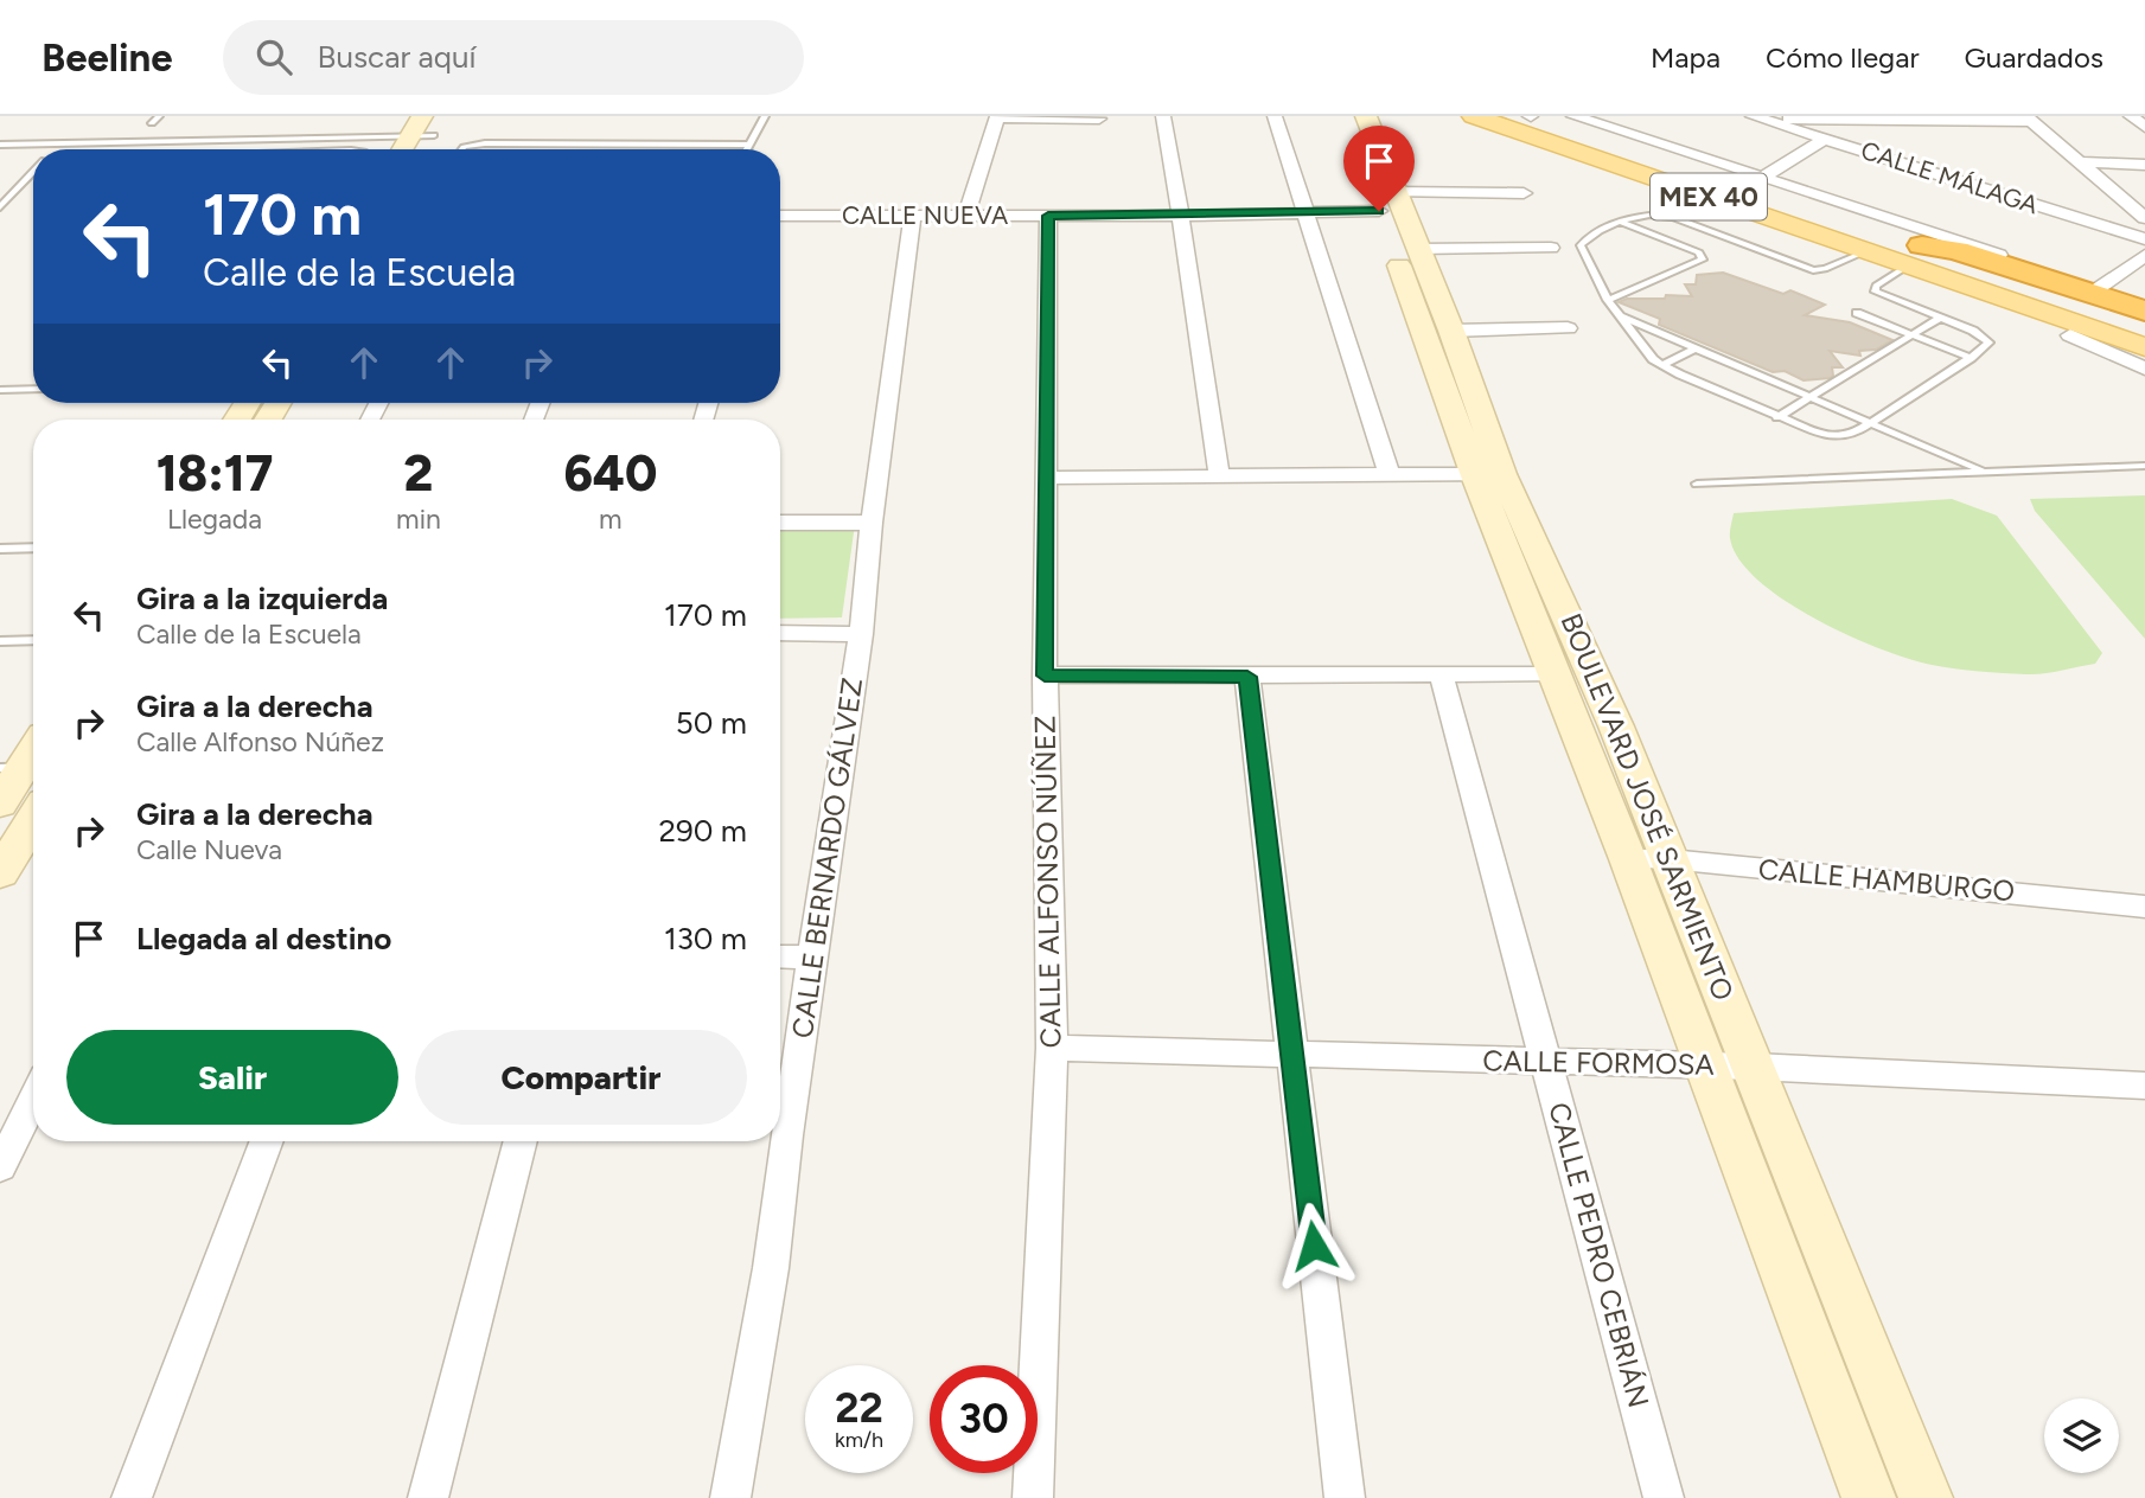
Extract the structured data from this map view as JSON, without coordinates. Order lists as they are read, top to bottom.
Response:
{
  "streets": {
    "main road": ["MEX 40"],
    "street": [
      "CALLE MÁLAGA",
      "CALLE NUEVA",
      "BOULEVARD JOSÉ SARMIENTO",
      "CALLE BERNARDO GÁLVEZ",
      "CALLE HAMBURGO",
      "CALLE ALFONSO NÚÑEZ",
      "CALLE FORMOSA",
      "CALLE PEDRO CEBRIÁN"
    ]
  },
  "crossings": [
    ["CALLE NUEVA", "BOULEVARD JOSÉ SARMIENTO"],
    ["CALLE NUEVA", "CALLE BERNARDO GÁLVEZ"],
    ["CALLE NUEVA", "CALLE ALFONSO NÚÑEZ"],
    ["BOULEVARD JOSÉ SARMIENTO", "CALLE HAMBURGO"],
    ["BOULEVARD JOSÉ SARMIENTO", "CALLE FORMOSA"],
    ["CALLE ALFONSO NÚÑEZ", "CALLE FORMOSA"],
    ["CALLE FORMOSA", "CALLE PEDRO CEBRIÁN"]
  ],
  "page": {
    "header": "Beeline",
    "search": "Buscar aquí",
    "nav": ["Mapa", "Cómo llegar", "Guardados"],
    "turn": ["170 m", "Calle de la Escuela"],
    "eta": [
      "18:17",
      "Llegada",
      "2",
      "min",
      "640",
      "m"
    ],
    "list": [
      {
        "name": "Gira a la izquierda",
        "note": "Calle de la Escuela",
        "value": "170 m"
      },
      {
        "name": "Gira a la derecha",
        "note": "Calle Alfonso Núñez",
        "value": "50 m"
      },
      {
        "name": "Gira a la derecha",
        "note": "Calle Nueva",
        "value": "290 m"
      },
      {
        "name": "Llegada al destino",
        "value": "130 m"
      }
    ],
    "buttons": ["Salir", "Compartir"],
    "speed": "22 km/h",
    "limit": "30"
  }
}
